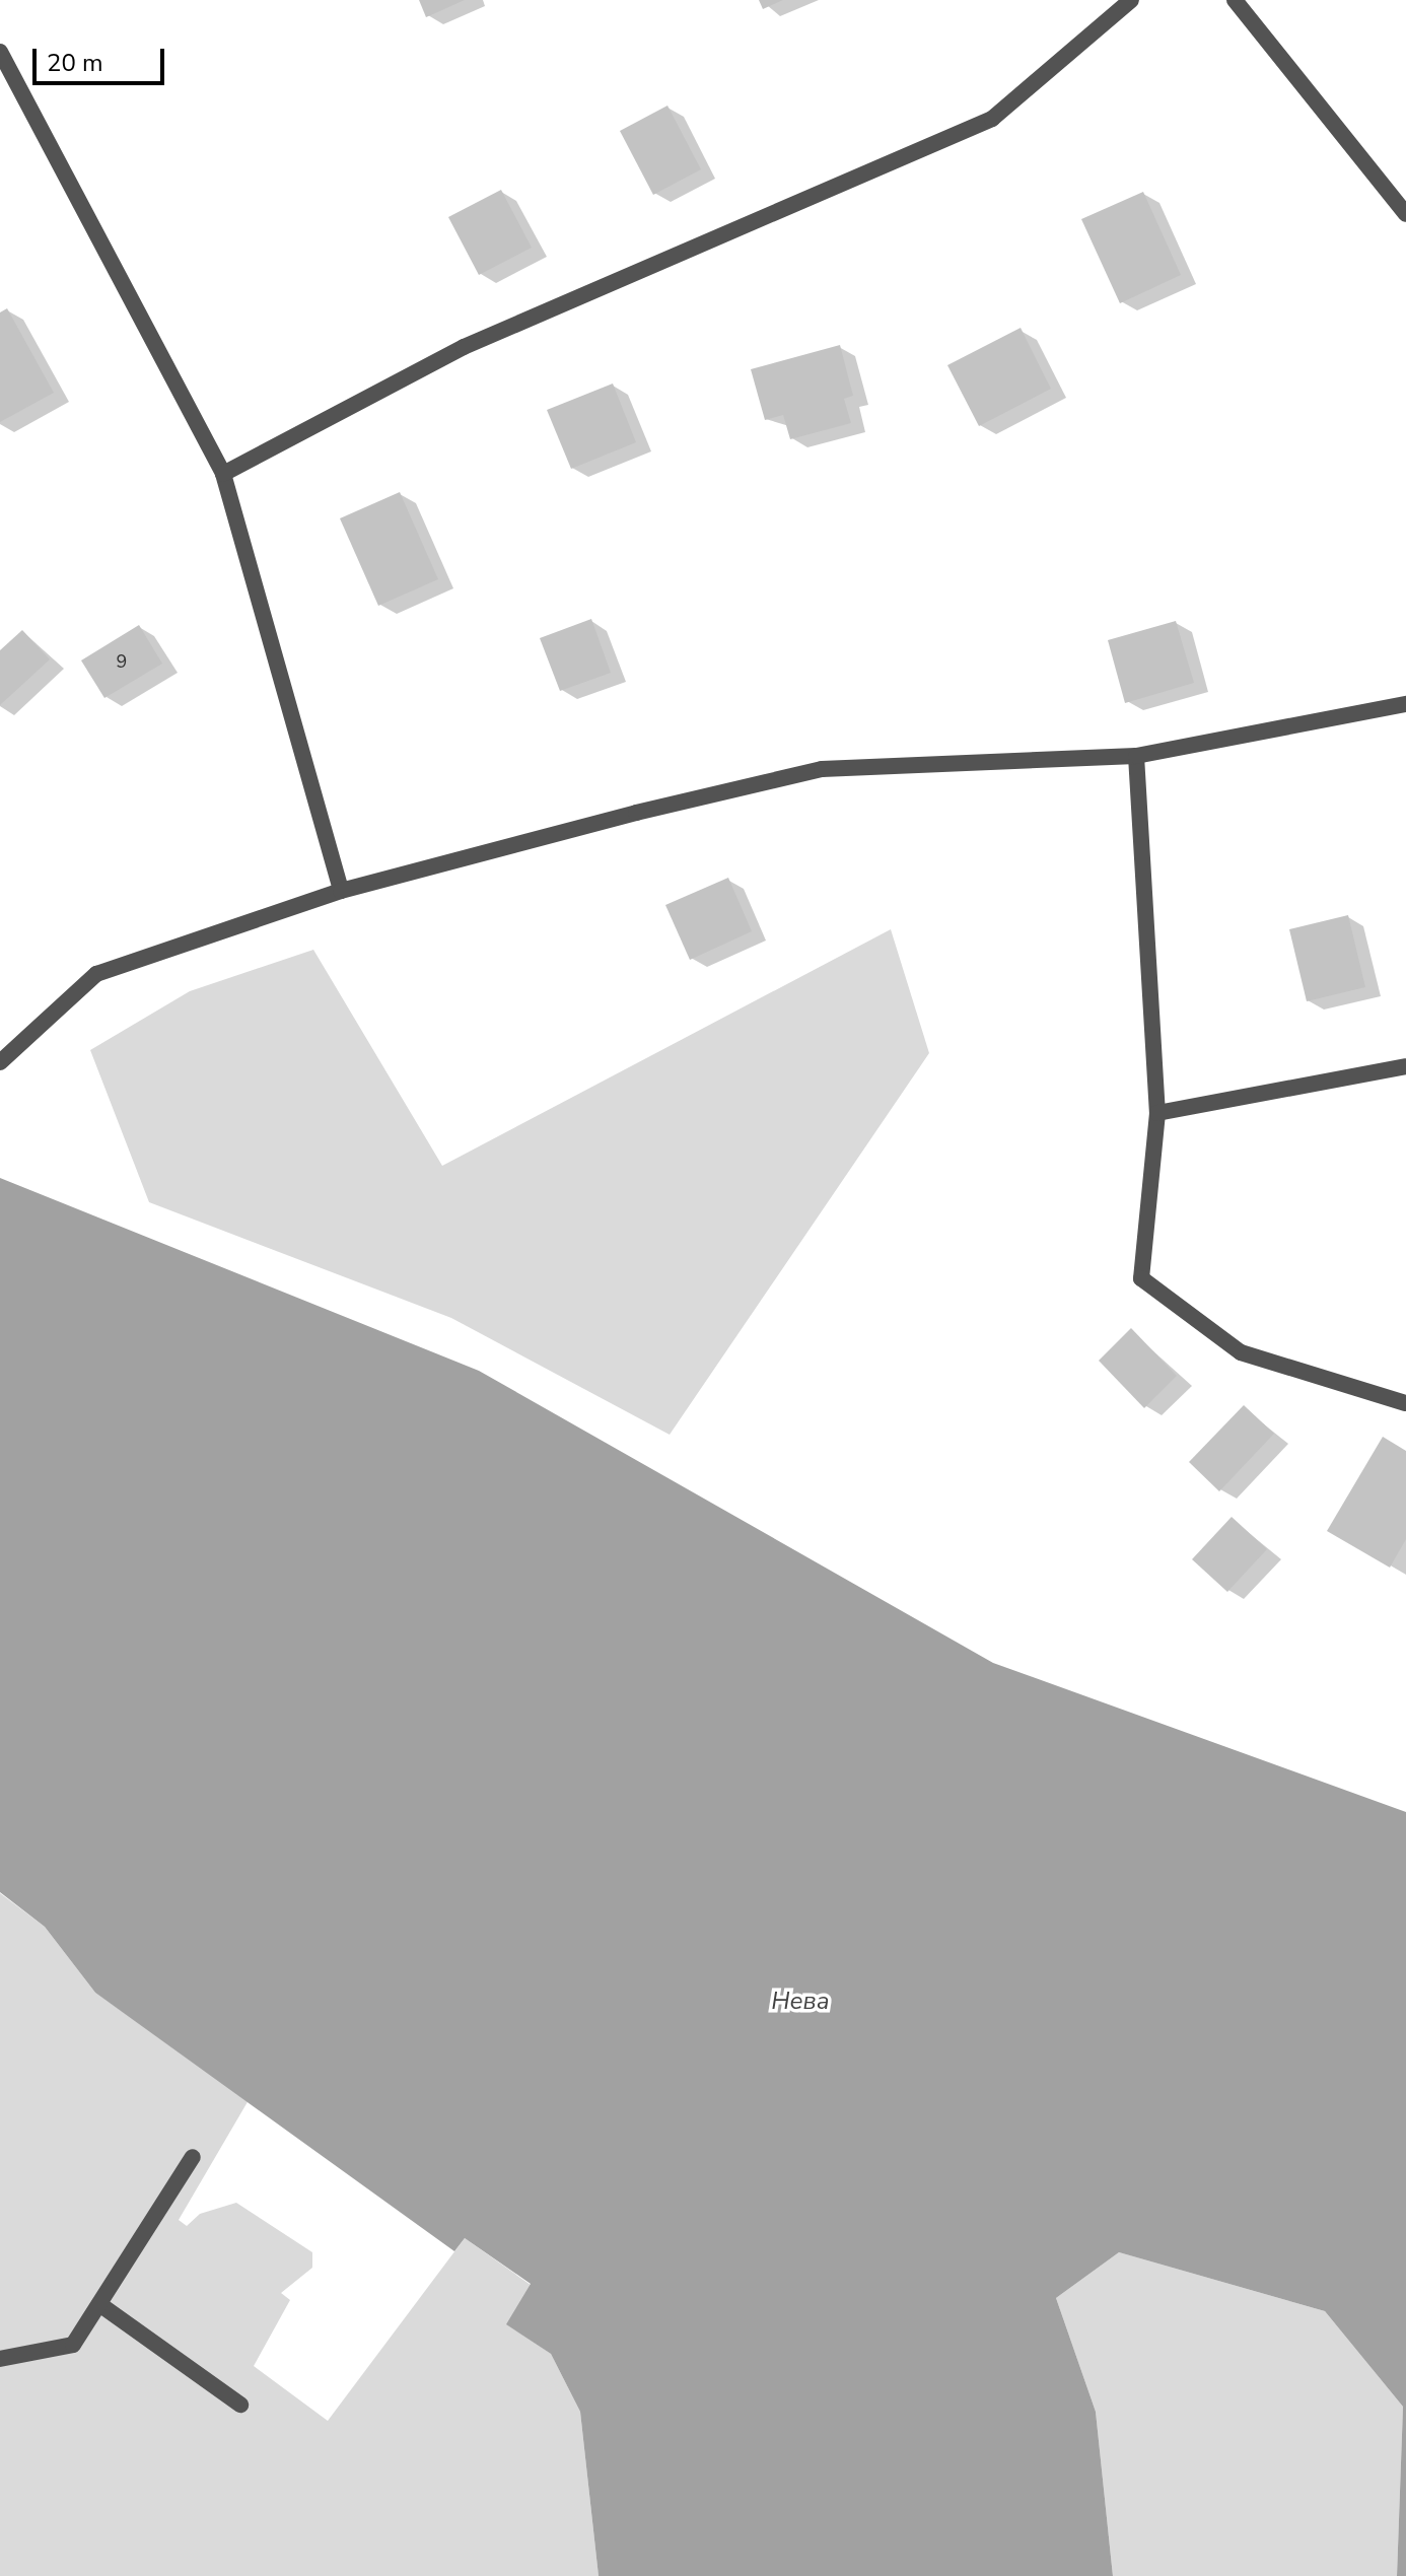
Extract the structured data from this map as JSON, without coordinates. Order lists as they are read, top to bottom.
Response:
{
  "water": ["Нева"],
  "house_numbers": ["9"],
  "scale_bar": "20 m"
}
